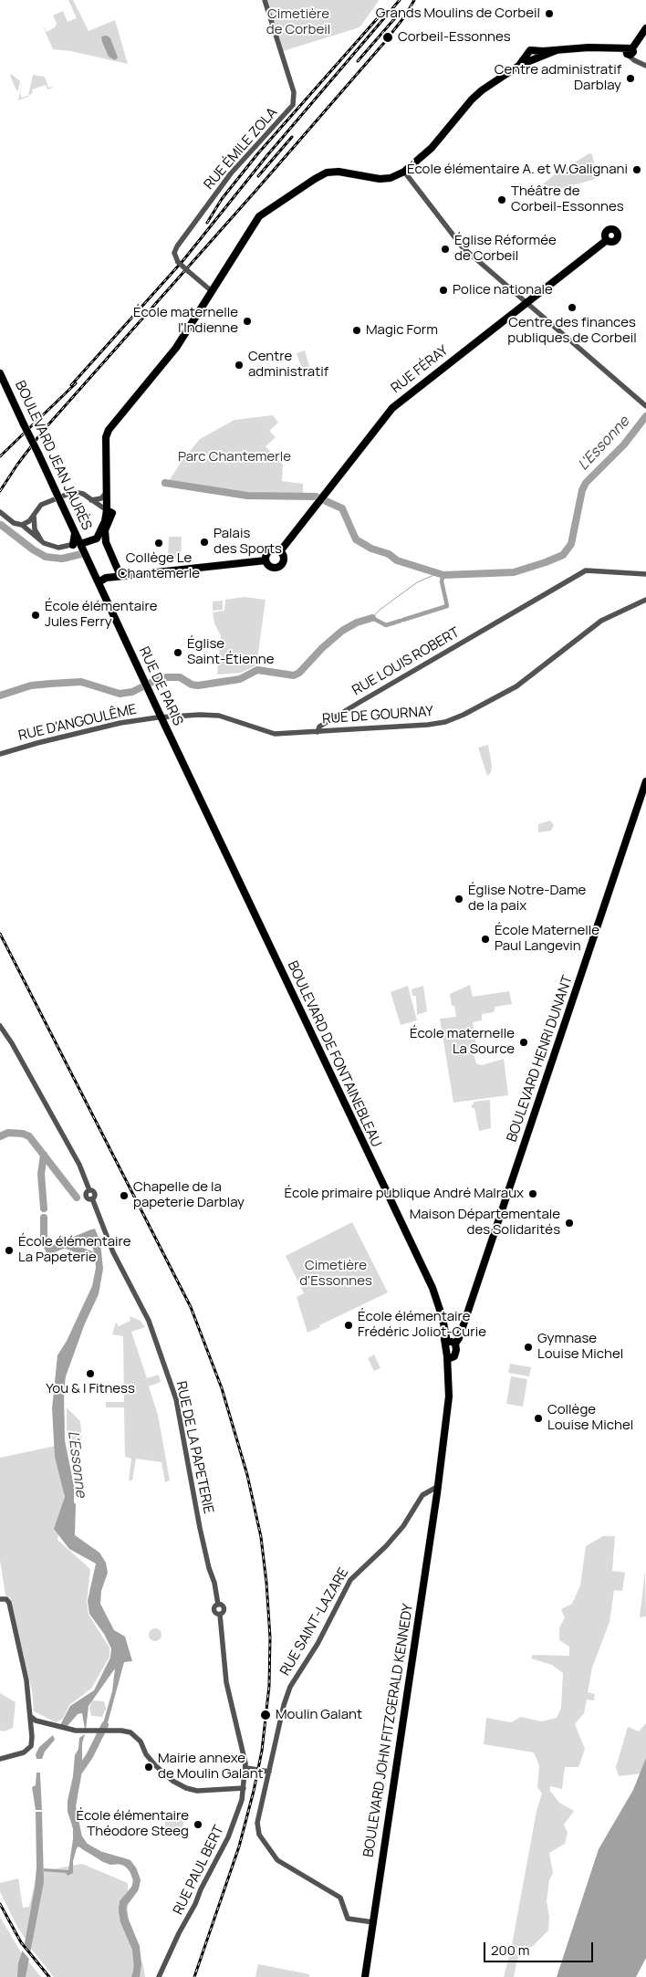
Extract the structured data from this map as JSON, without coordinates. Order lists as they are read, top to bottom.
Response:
{
  "streets": {
    "main road": [
      "RUE FÉRAY",
      "BOULEVARD JEAN JAURÈS",
      "RUE DE PARIS",
      "BOULEVARD DE FONTAINEBLEAU",
      "BOULEVARD HENRI DUNANT",
      "BOULEVARD JOHN FITZGERALD KENNEDY"
    ],
    "street": [
      "RUE ÉMILE ZOLA",
      "RUE LOUIS ROBERT",
      "RUE DE GOURNAY",
      "RUE D'ANGOULÊME",
      "RUE DE LA PAPETERIE",
      "RUE SAINT-LAZARE",
      "RUE PAUL BERT"
    ]
  },
  "crossings": [
    ["BOULEVARD JEAN JAURÈS", "RUE DE PARIS"],
    ["RUE LOUIS ROBERT", "RUE DE GOURNAY"],
    ["RUE DE PARIS", "RUE DE GOURNAY"],
    ["RUE DE PARIS", "RUE D'ANGOULÊME"],
    ["RUE DE PARIS", "BOULEVARD DE FONTAINEBLEAU"],
    ["RUE DE GOURNAY", "RUE D'ANGOULÊME"],
    ["BOULEVARD DE FONTAINEBLEAU", "BOULEVARD JOHN FITZGERALD KENNEDY"],
    ["BOULEVARD HENRI DUNANT", "BOULEVARD JOHN FITZGERALD KENNEDY"],
    ["RUE DE LA PAPETERIE", "RUE PAUL BERT"],
    ["RUE SAINT-LAZARE", "BOULEVARD JOHN FITZGERALD KENNEDY"]
  ],
  "water": ["L'Essonne"],
  "parks": ["Cimetière de Corbeil", "Parc Chantemerle", "Cimetière d'Essonnes"],
  "places": [
    "Grands Moulins de Corbeil",
    "Corbeil-Essonnes",
    "Centre administratif Darblay",
    "École élémentaire A. et W.Galignani",
    "Théâtre de Corbeil-Essonnes",
    "Église Réformée de Corbeil",
    "Police nationale",
    "Centre des finances publiques de Corbeil",
    "École maternelle l'Indienne",
    "Magic Form",
    "Centre administratif",
    "Palais des Sports",
    "Collège Le Chantemerle",
    "École élémentaire Jules Ferry",
    "Église Saint-Étienne",
    "Église Notre-Dame de la paix",
    "École Maternelle Paul Langevin",
    "École maternelle La Source",
    "École primaire publique André Malraux",
    "Chapelle de la papeterie Darblay",
    "Maison Départementale des Solidarités",
    "École élémentaire La Papeterie",
    "École élémentaire Frédéric Joliot-Curie",
    "Gymnase Louise Michel",
    "You & I Fitness",
    "Collège Louise Michel",
    "Moulin Galant",
    "Mairie annexe de Moulin Galant",
    "École élémentaire Théodore Steeg"
  ],
  "scale_bar": "200 m"
}
